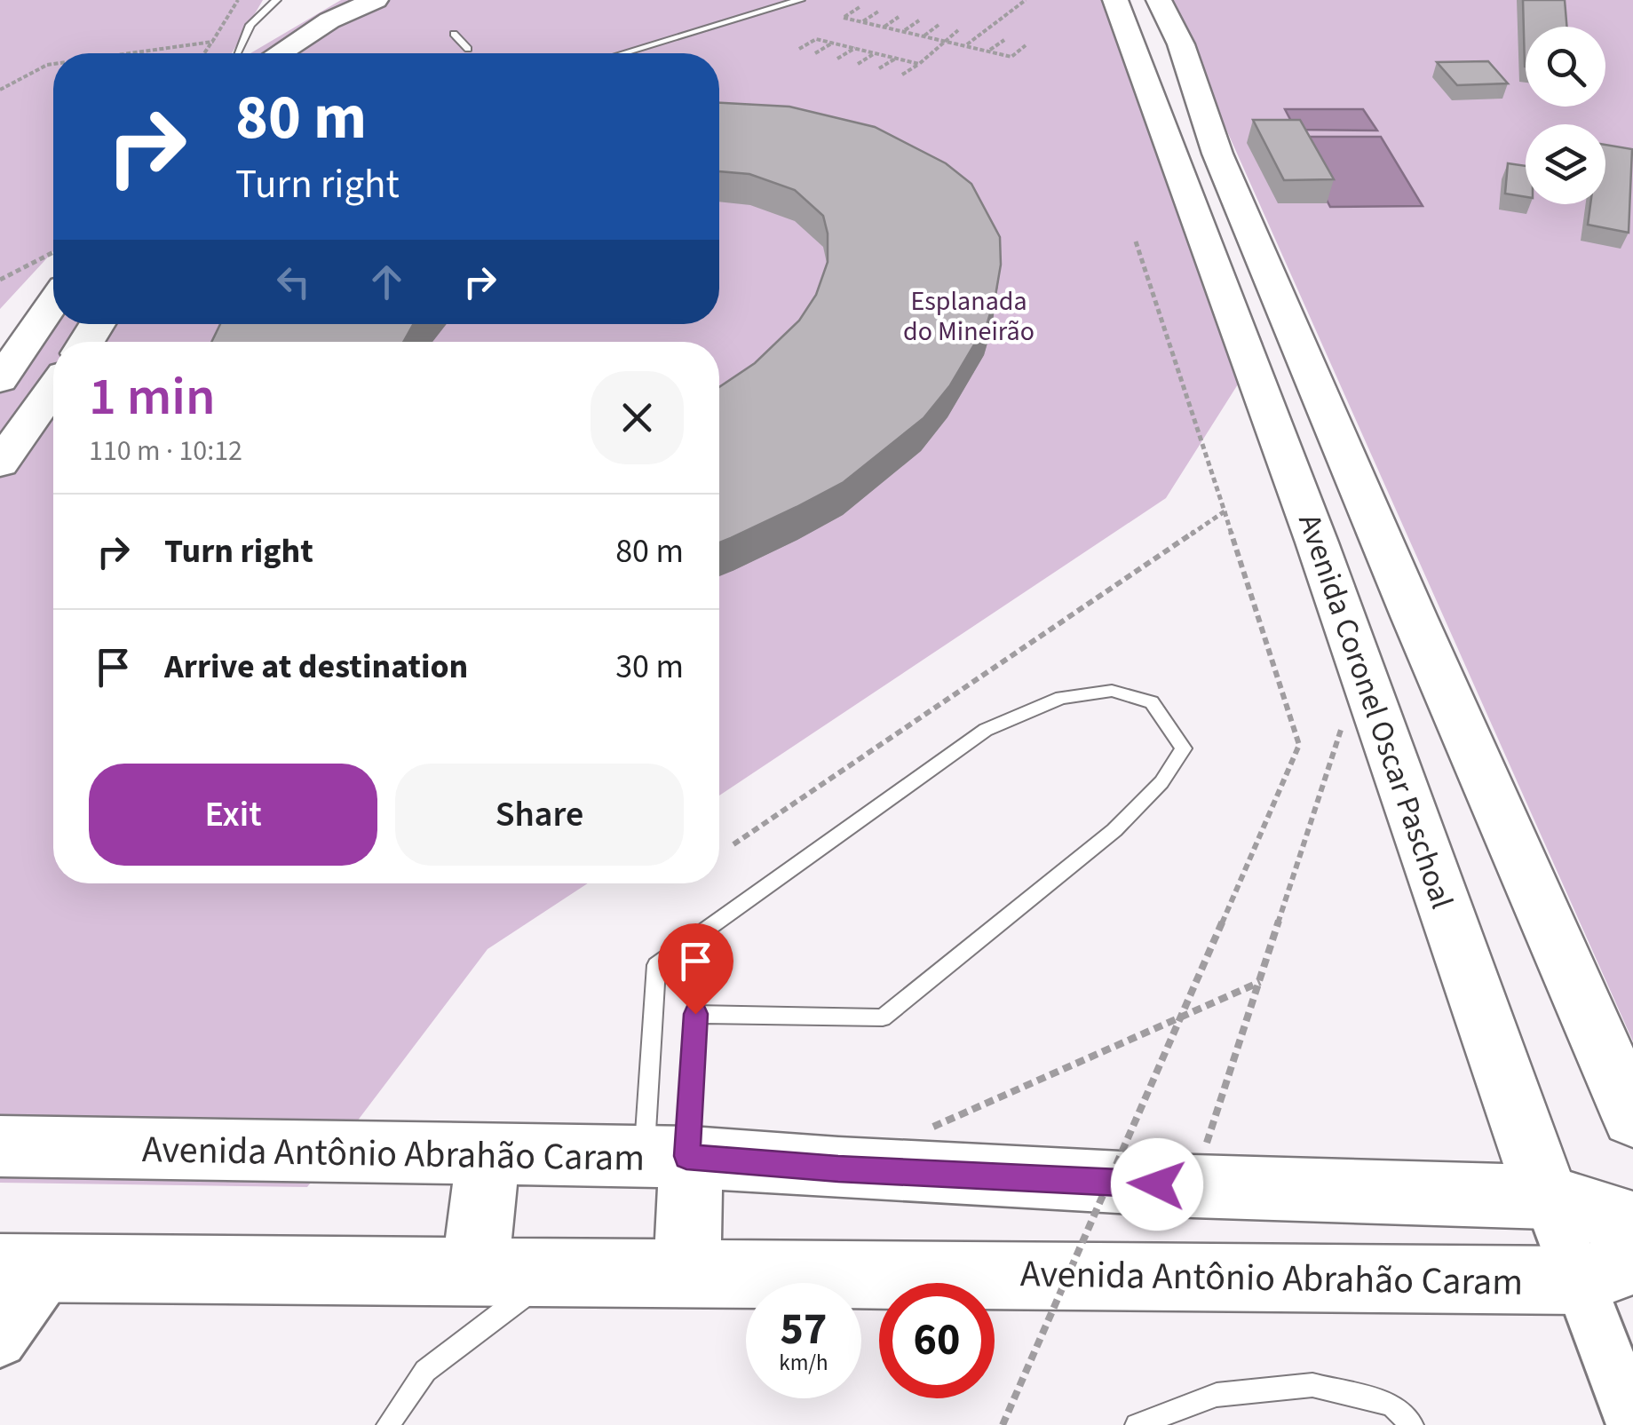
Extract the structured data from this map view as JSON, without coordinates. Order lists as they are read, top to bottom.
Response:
{
  "streets": {
    "main road": ["Avenida Coronel Oscar Paschoal", "Avenida Antônio Abrahão Caram"]
  },
  "crossings": [
    ["Avenida Coronel Oscar Paschoal", "Avenida Antônio Abrahão Caram"]
  ],
  "parks": ["Esplanada do Mineirão"],
  "page": {
    "turn": ["80 m", "Turn right"],
    "heading": ["1 min", "110 m · 10:12"],
    "list": [
      {
        "name": "Turn right",
        "value": "80 m"
      },
      {
        "name": "Arrive at destination",
        "value": "30 m"
      }
    ],
    "buttons": ["Exit", "Share"],
    "speed": "57 km/h",
    "limit": "60"
  }
}
